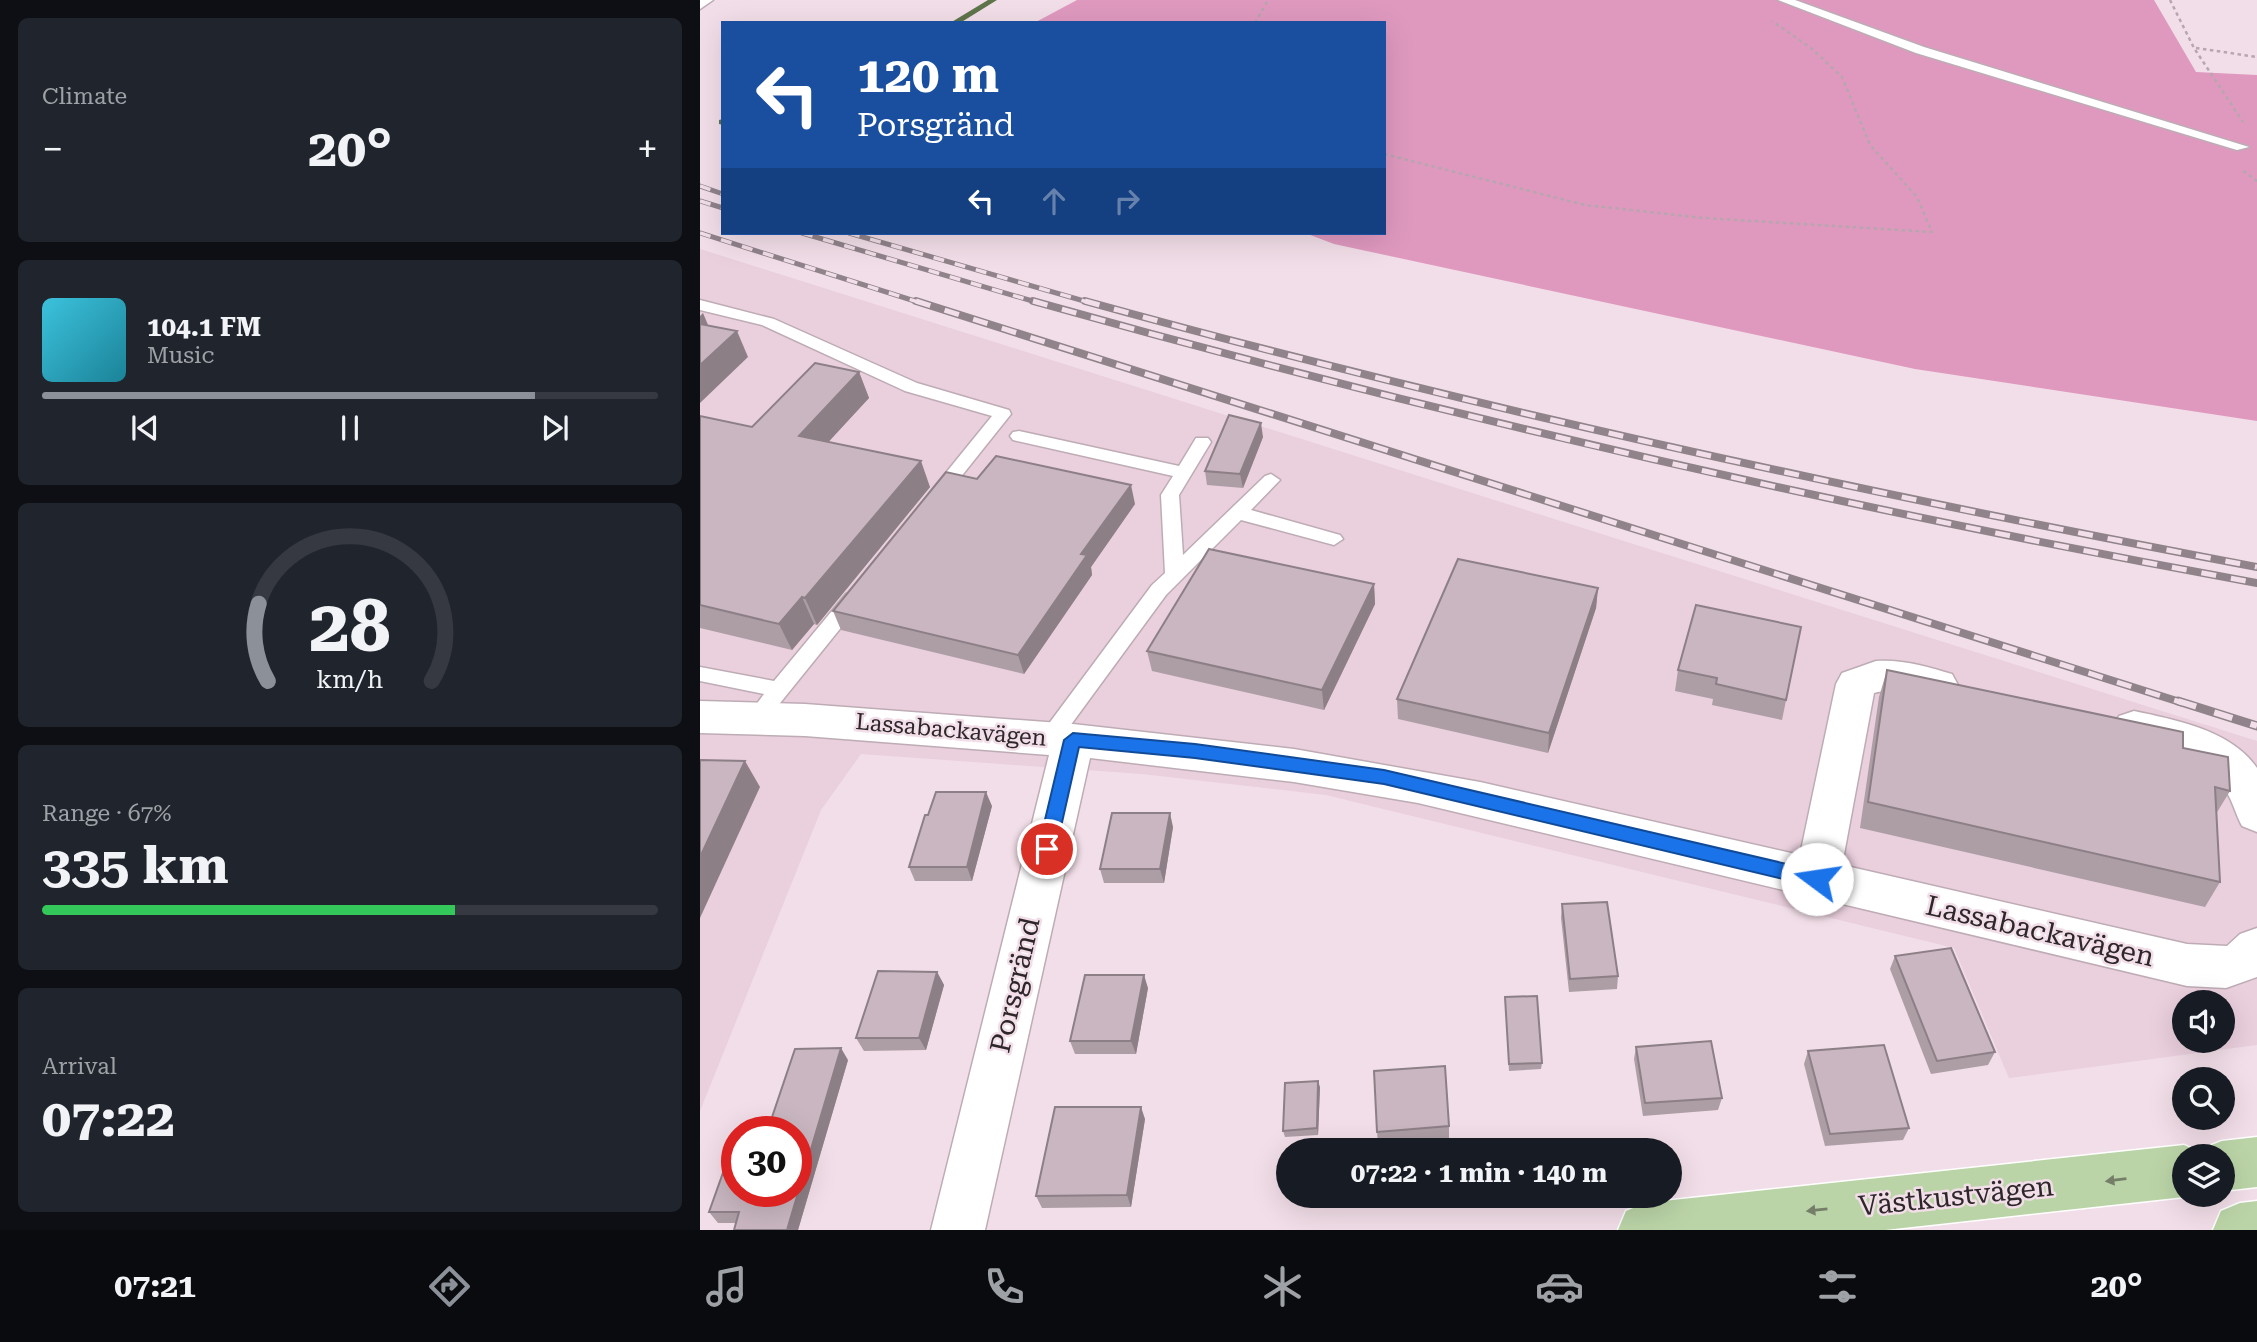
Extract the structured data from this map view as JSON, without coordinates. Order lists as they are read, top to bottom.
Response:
{
  "streets": {
    "main road": ["Västkustvägen"],
    "street": ["Lassabackavägen", "Porsgränd"]
  },
  "crossings": [
    ["Lassabackavägen", "Porsgränd"]
  ],
  "one_way": ["Västkustvägen"],
  "page": {
    "tile": [
      "Climate",
      ["Range · 67%", "335 km"],
      ["Arrival", "07:22"]
    ],
    "turn": ["120 m", "Porsgränd"],
    "heat": ["−", "20°", "+"],
    "song": ["104.1 FM", "Music"],
    "limit": "30",
    "trip": "07:22 · 1 min · 140 m",
    "tabs": ["07:21", "20°"],
    "gauge": ["28", "km/h"]
  }
}
